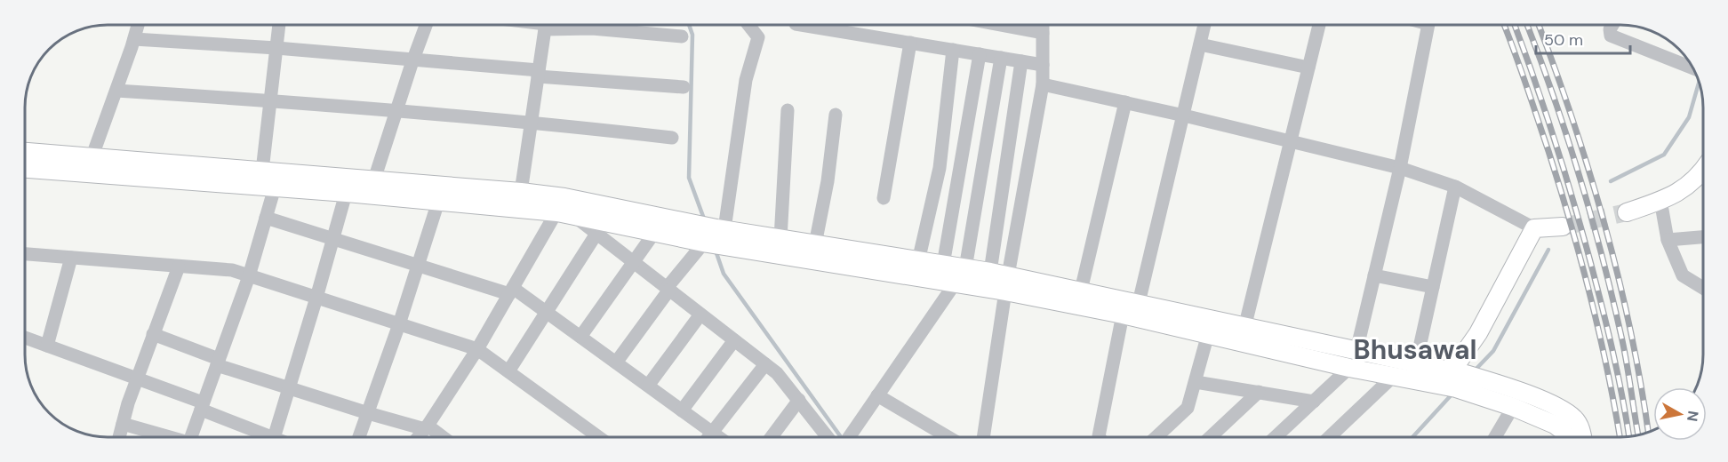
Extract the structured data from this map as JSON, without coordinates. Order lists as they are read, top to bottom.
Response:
{
  "districts": ["Bhusawal"],
  "scale_bar": "50 m",
  "north": "right"
}
